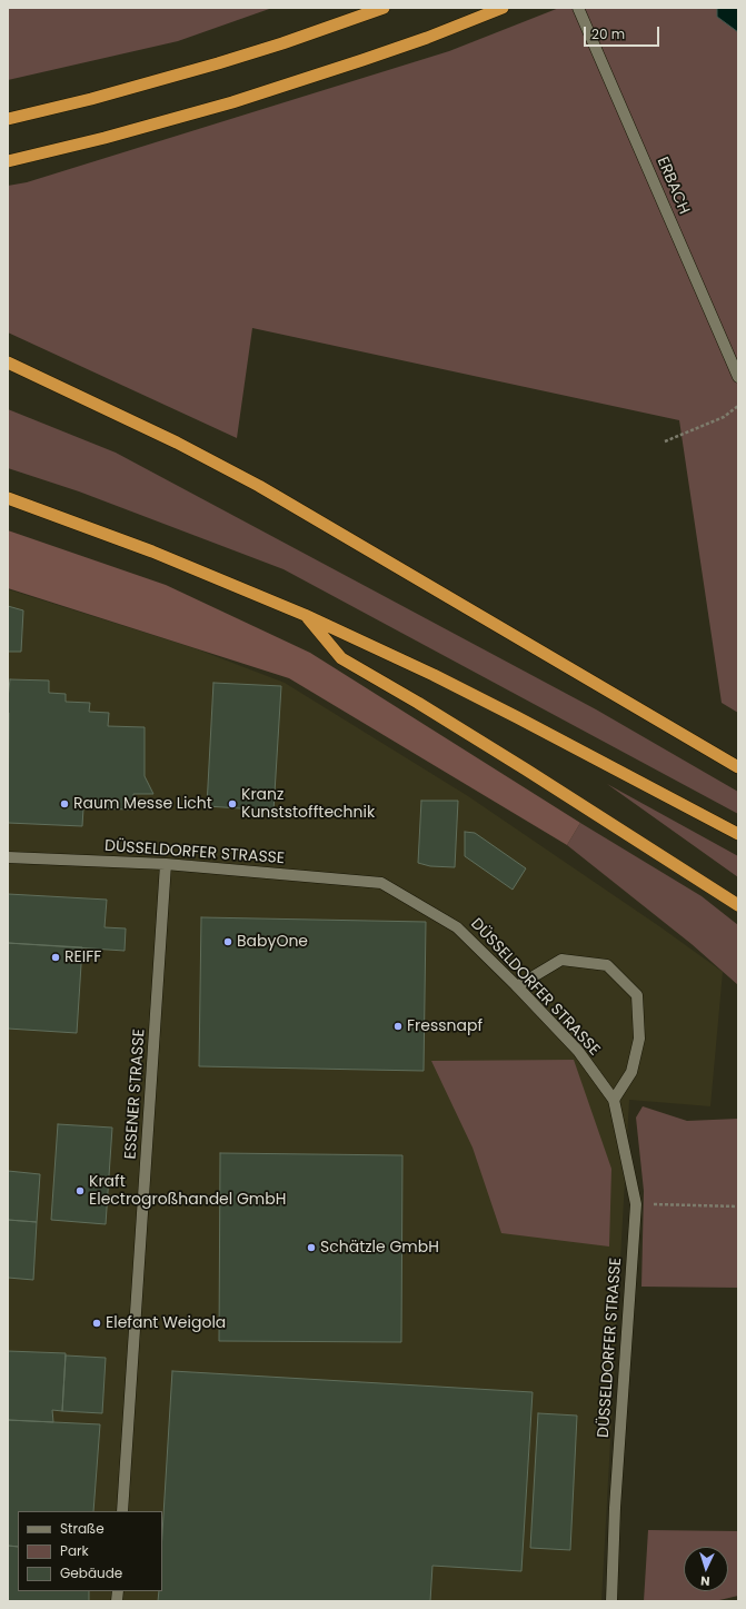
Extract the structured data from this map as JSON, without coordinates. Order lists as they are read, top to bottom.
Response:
{
  "streets": {
    "street": ["ERBACH", "DÜSSELDORFER STRASSE", "ESSENER STRASSE"]
  },
  "crossings": [
    ["DÜSSELDORFER STRASSE", "ESSENER STRASSE"]
  ],
  "places": [
    "Raum Messe Licht",
    "Kranz Kunststofftechnik",
    "BabyOne",
    "REIFF",
    "Fressnapf",
    "Kraft Electrogroßhandel GmbH",
    "Schätzle GmbH",
    "Elefant Weigola"
  ],
  "legend": ["Straße", "Park", "Gebäude"],
  "scale_bar": "20 m",
  "north": "bottom"
}
